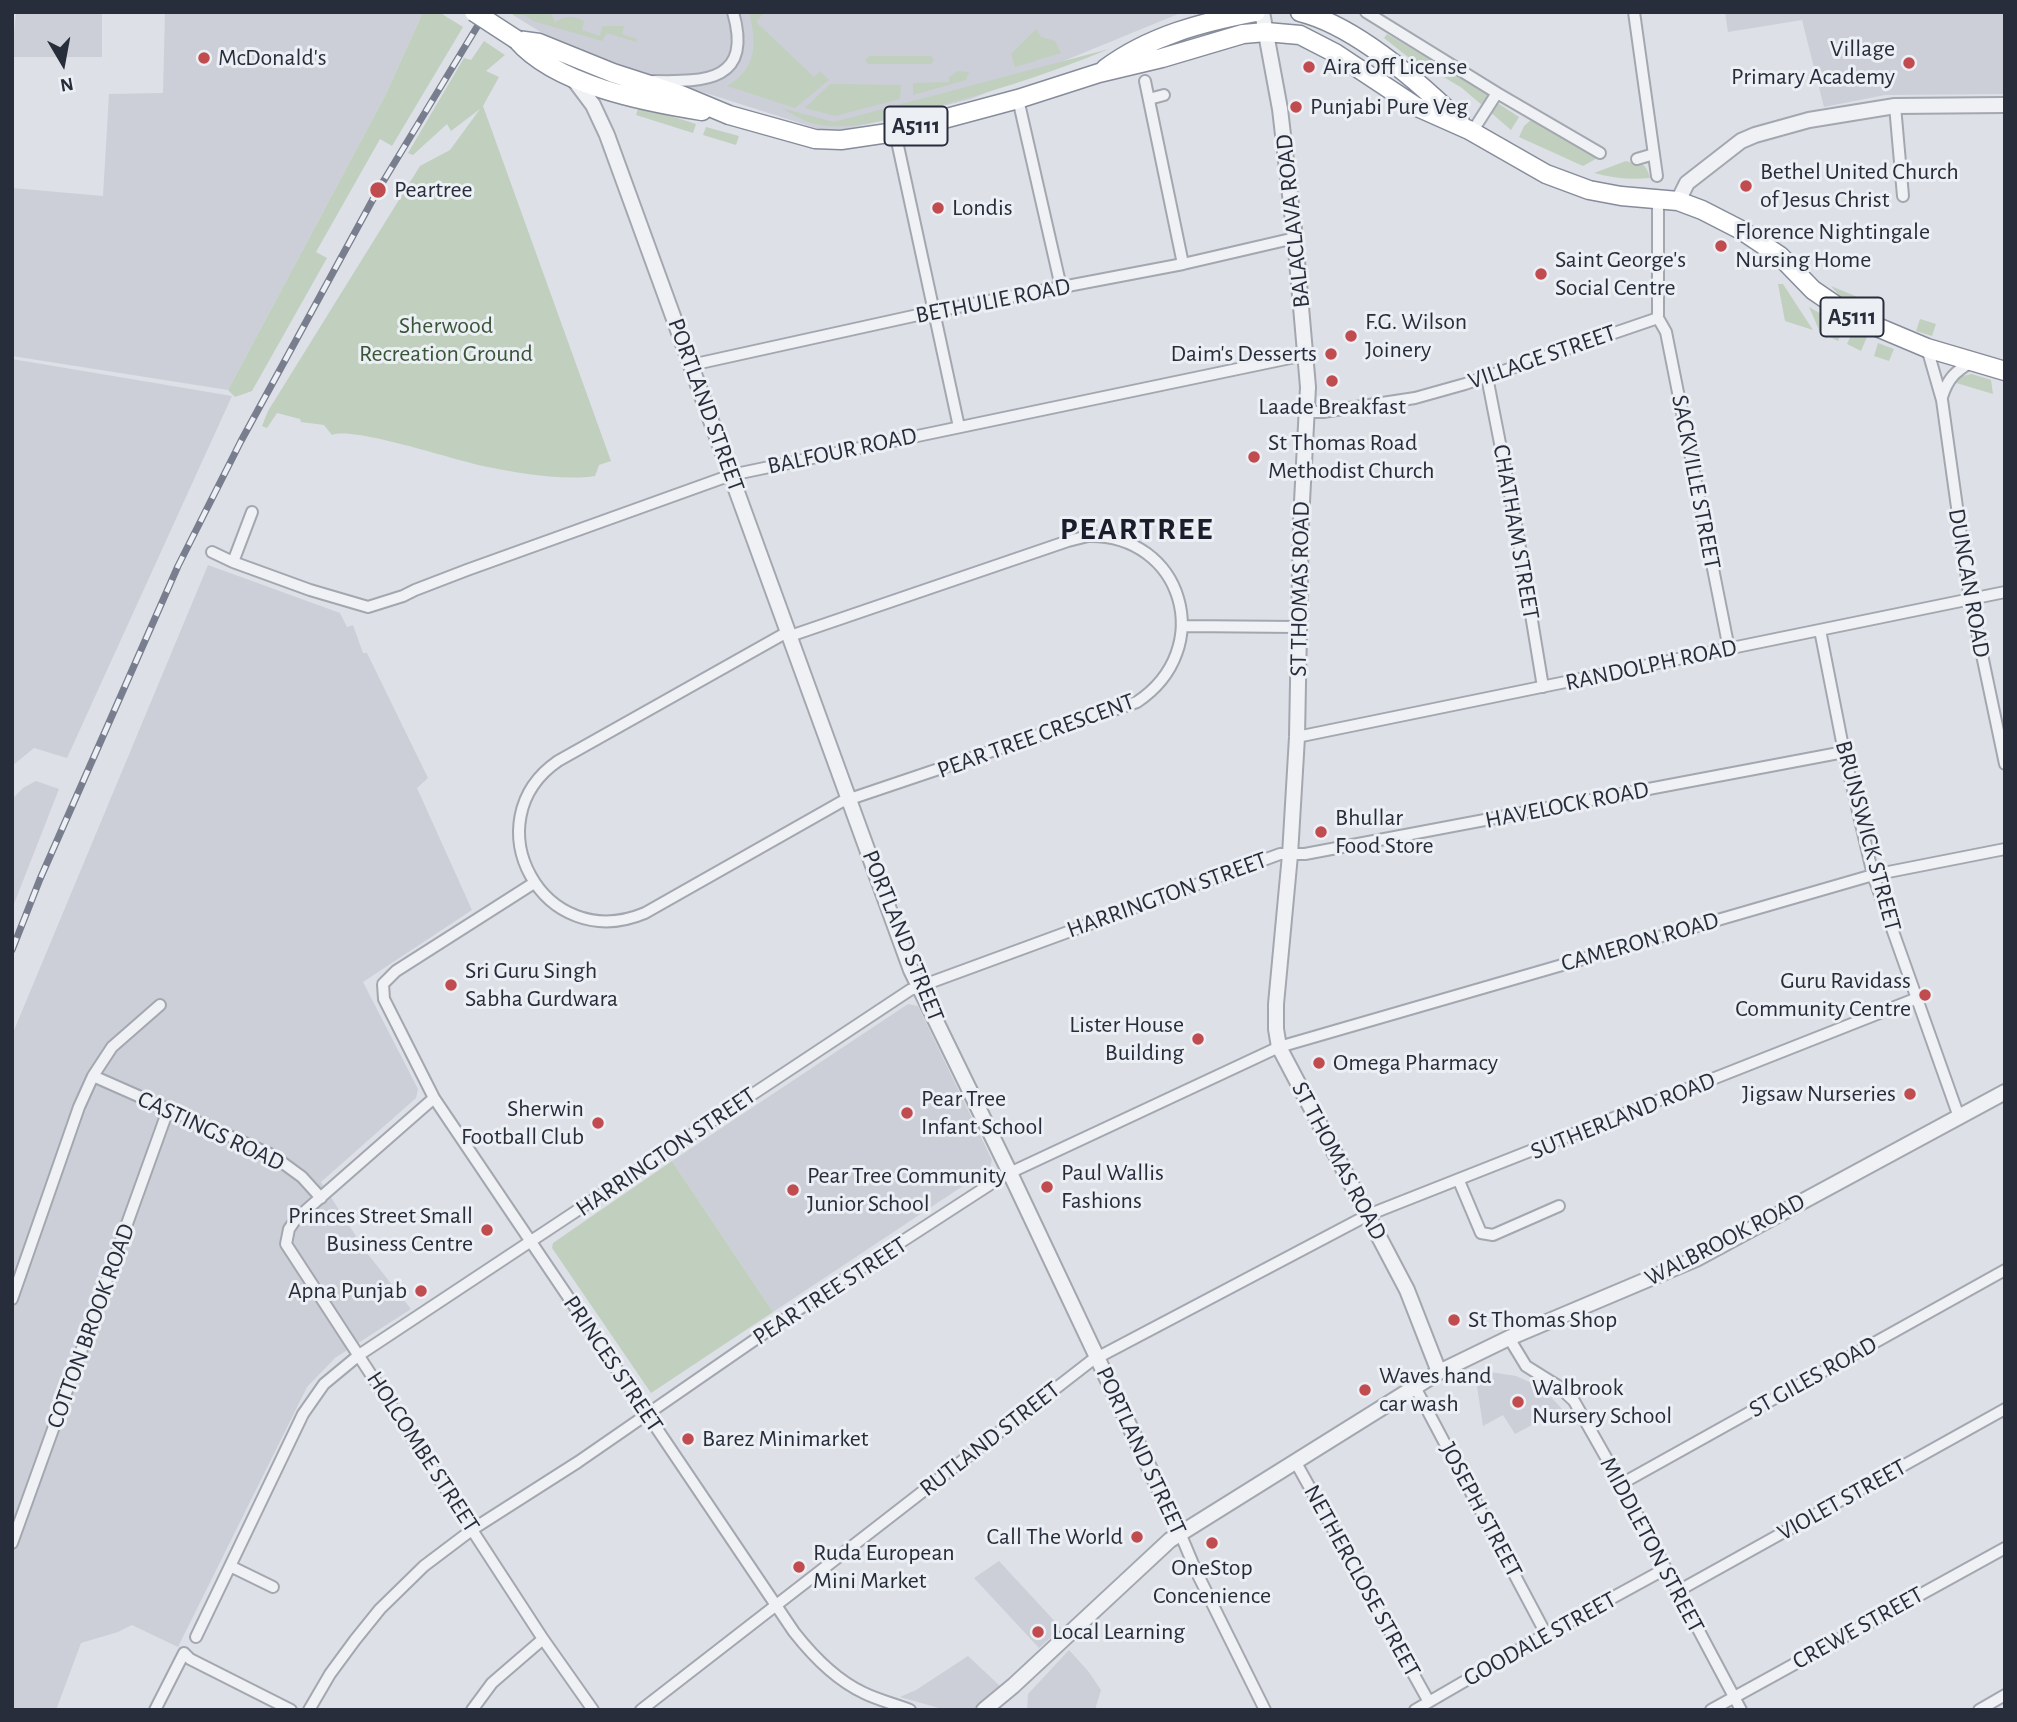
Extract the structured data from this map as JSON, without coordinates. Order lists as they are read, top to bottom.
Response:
{
  "streets": {
    "highway": ["A5111"],
    "street": [
      "BALACLAVA ROAD",
      "BETHULIE ROAD",
      "VILLAGE STREET",
      "PORTLAND STREET",
      "BALFOUR ROAD",
      "SACKVILLE STREET",
      "CHATHAM STREET",
      "DUNCAN ROAD",
      "ST THOMAS ROAD",
      "RANDOLPH ROAD",
      "PEAR TREE CRESCENT",
      "HAVELOCK ROAD",
      "BRUNSWICK STREET",
      "HARRINGTON STREET",
      "CAMERON ROAD",
      "SUTHERLAND ROAD",
      "CASTINGS ROAD",
      "WALBROOK ROAD",
      "PEAR TREE STREET",
      "COTTON BROOK ROAD",
      "PRINCES STREET",
      "ST GILES ROAD",
      "RUTLAND STREET",
      "HOLCOMBE STREET",
      "VIOLET STREET",
      "JOSEPH STREET",
      "MIDDLETON STREET",
      "NETHERCLOSE STREET",
      "CREWE STREET",
      "GOODALE STREET"
    ]
  },
  "crossings": [
    ["A5111", "BALACLAVA ROAD"],
    ["A5111", "PORTLAND STREET"],
    ["A5111", "DUNCAN ROAD"],
    ["BALACLAVA ROAD", "BETHULIE ROAD"],
    ["BALACLAVA ROAD", "VILLAGE STREET"],
    ["BALACLAVA ROAD", "BALFOUR ROAD"],
    ["BALACLAVA ROAD", "ST THOMAS ROAD"],
    ["BETHULIE ROAD", "PORTLAND STREET"],
    ["VILLAGE STREET", "SACKVILLE STREET"],
    ["VILLAGE STREET", "CHATHAM STREET"],
    ["VILLAGE STREET", "ST THOMAS ROAD"],
    ["PORTLAND STREET", "BALFOUR ROAD"],
    ["PORTLAND STREET", "PEAR TREE CRESCENT"],
    ["PORTLAND STREET", "HARRINGTON STREET"],
    ["PORTLAND STREET", "PEAR TREE STREET"],
    ["PORTLAND STREET", "RUTLAND STREET"],
    ["SACKVILLE STREET", "RANDOLPH ROAD"],
    ["CHATHAM STREET", "RANDOLPH ROAD"],
    ["DUNCAN ROAD", "RANDOLPH ROAD"],
    ["ST THOMAS ROAD", "RANDOLPH ROAD"],
    ["ST THOMAS ROAD", "HAVELOCK ROAD"],
    ["ST THOMAS ROAD", "HARRINGTON STREET"],
    ["ST THOMAS ROAD", "CAMERON ROAD"],
    ["ST THOMAS ROAD", "SUTHERLAND ROAD"],
    ["ST THOMAS ROAD", "WALBROOK ROAD"],
    ["ST THOMAS ROAD", "PEAR TREE STREET"],
    ["ST THOMAS ROAD", "RUTLAND STREET"],
    ["RANDOLPH ROAD", "BRUNSWICK STREET"],
    ["PEAR TREE CRESCENT", "PRINCES STREET"],
    ["HAVELOCK ROAD", "BRUNSWICK STREET"],
    ["HAVELOCK ROAD", "HARRINGTON STREET"],
    ["BRUNSWICK STREET", "CAMERON ROAD"],
    ["BRUNSWICK STREET", "SUTHERLAND ROAD"],
    ["BRUNSWICK STREET", "WALBROOK ROAD"],
    ["HARRINGTON STREET", "PRINCES STREET"],
    ["HARRINGTON STREET", "HOLCOMBE STREET"],
    ["CAMERON ROAD", "PEAR TREE STREET"],
    ["SUTHERLAND ROAD", "RUTLAND STREET"],
    ["CASTINGS ROAD", "COTTON BROOK ROAD"],
    ["CASTINGS ROAD", "HOLCOMBE STREET"],
    ["WALBROOK ROAD", "MIDDLETON STREET"],
    ["PEAR TREE STREET", "PRINCES STREET"],
    ["PEAR TREE STREET", "HOLCOMBE STREET"],
    ["PRINCES STREET", "RUTLAND STREET"],
    ["PRINCES STREET", "HOLCOMBE STREET"],
    ["ST GILES ROAD", "MIDDLETON STREET"],
    ["VIOLET STREET", "MIDDLETON STREET"],
    ["JOSEPH STREET", "GOODALE STREET"],
    ["MIDDLETON STREET", "CREWE STREET"],
    ["MIDDLETON STREET", "GOODALE STREET"],
    ["NETHERCLOSE STREET", "GOODALE STREET"]
  ],
  "districts": ["PEARTREE"],
  "parks": ["Sherwood Recreation Ground"],
  "places": [
    "McDonald's",
    "Village Primary Academy",
    "Aira Off License",
    "Punjabi Pure Veg",
    "Bethel United Church of Jesus Christ",
    "Peartree",
    "Londis",
    "Florence Nightingale Nursing Home",
    "Saint George's Social Centre",
    "F.G. Wilson Joinery",
    "Daim's Desserts",
    "Laade Breakfast",
    "St Thomas Road Methodist Church",
    "Bhullar Food Store",
    "Sri Guru Singh Sabha Gurdwara",
    "Guru Ravidass Community Centre",
    "Lister House Building",
    "Omega Pharmacy",
    "Jigsaw Nurseries",
    "Pear Tree Infant School",
    "Sherwin Football Club",
    "Paul Wallis Fashions",
    "Pear Tree Community Junior School",
    "Princes Street Small Business Centre",
    "Apna Punjab",
    "St Thomas Shop",
    "Waves hand car wash",
    "Walbrook Nursery School",
    "Barez Minimarket",
    "Call The World",
    "OneStop Concenience",
    "Ruda European Mini Market",
    "Local Learning"
  ],
  "north": "bottom"
}
